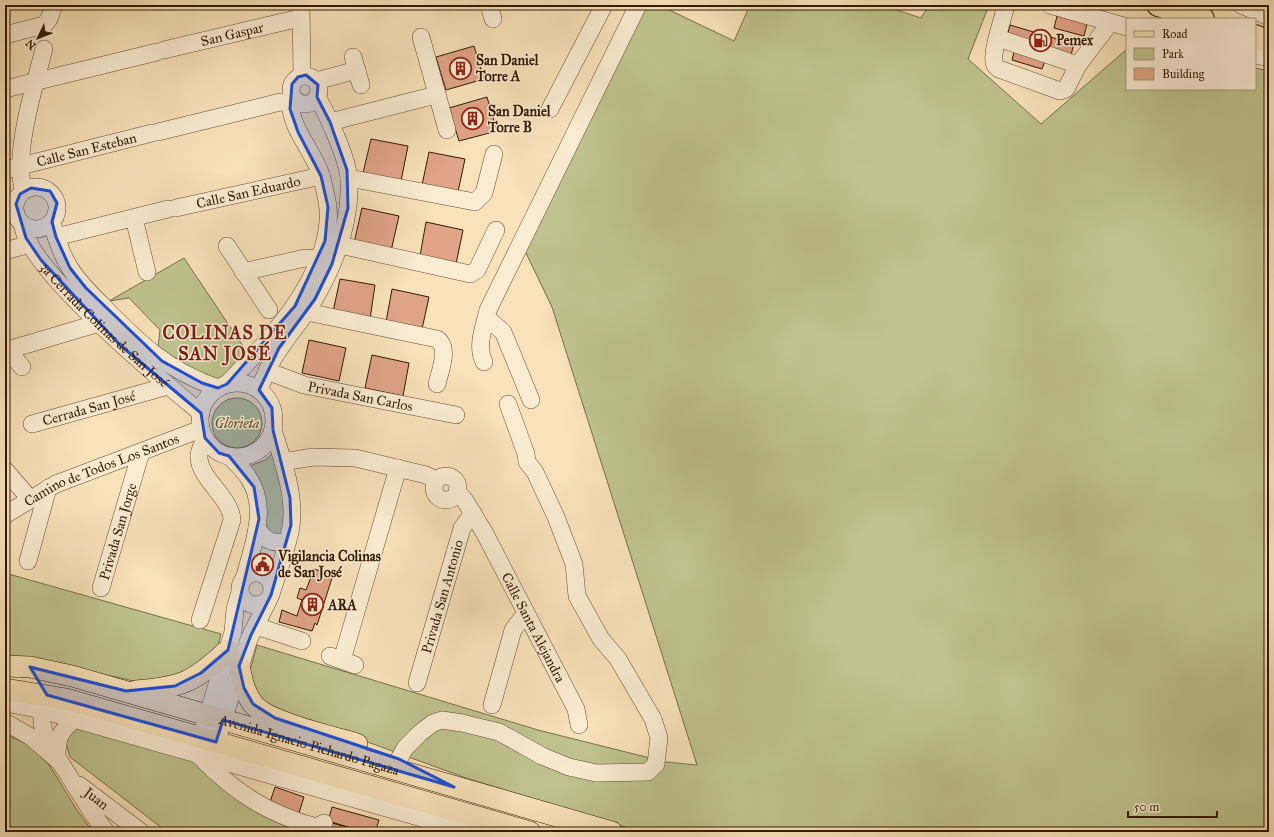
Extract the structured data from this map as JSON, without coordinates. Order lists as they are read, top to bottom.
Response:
{
  "streets": {
    "main road": ["Avenida Ignacio Pichardo Pagaza"],
    "street": [
      "San Gaspar",
      "Calle San Esteban",
      "Calle San Eduardo",
      "3a Cerrada Colinas de San José",
      "Privada San Carlos",
      "Cerrada San José",
      "Camino de Todos Los Santos",
      "Privada San Jorge",
      "Privada San Antonio",
      "Calle Santa Alejandra",
      "Juan"
    ]
  },
  "crossings": [
    ["Calle San Eduardo", "3a Cerrada Colinas de San José"],
    ["3a Cerrada Colinas de San José", "Cerrada San José"],
    ["3a Cerrada Colinas de San José", "Camino de Todos Los Santos"],
    ["Camino de Todos Los Santos", "Privada San Jorge"],
    ["Privada San Antonio", "Calle Santa Alejandra"]
  ],
  "districts": ["COLINAS DE SAN JOSÉ"],
  "parks": ["Glorieta"],
  "places": {
    "fuel station": ["Pemex"],
    "building": ["San Daniel Torre A", "San Daniel Torre B", "ARA"],
    "public building": ["Vigilancia Colinas de San José"]
  },
  "legend": ["Road", "Park", "Building"],
  "scale_bar": "50 m",
  "north": "bottom left"
}
